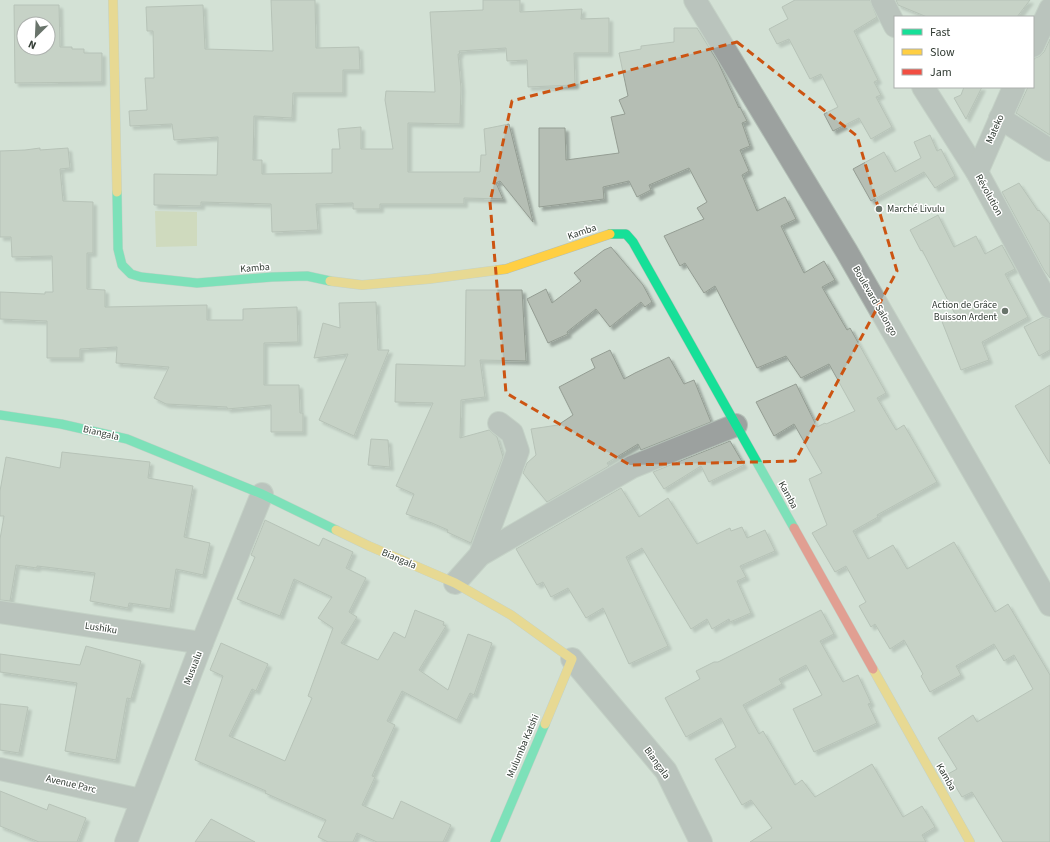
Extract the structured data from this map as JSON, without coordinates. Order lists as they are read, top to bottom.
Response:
{
  "streets": {
    "street": [
      "Mateko",
      "Révolution",
      "Kamba",
      "Boulevard Salongo",
      "Biangala",
      "Lushiku",
      "Musualu",
      "Mulumba Katshi",
      "Avenue Parc"
    ]
  },
  "crossings": [
    ["Mateko", "Révolution"],
    ["Biangala", "Musualu"],
    ["Biangala", "Mulumba Katshi"],
    ["Lushiku", "Musualu"],
    ["Musualu", "Avenue Parc"]
  ],
  "places": ["Marché Livulu", "Action de Grâce Buisson Ardent"],
  "legend": ["Fast", "Slow", "Jam"],
  "north": "bottom left"
}
